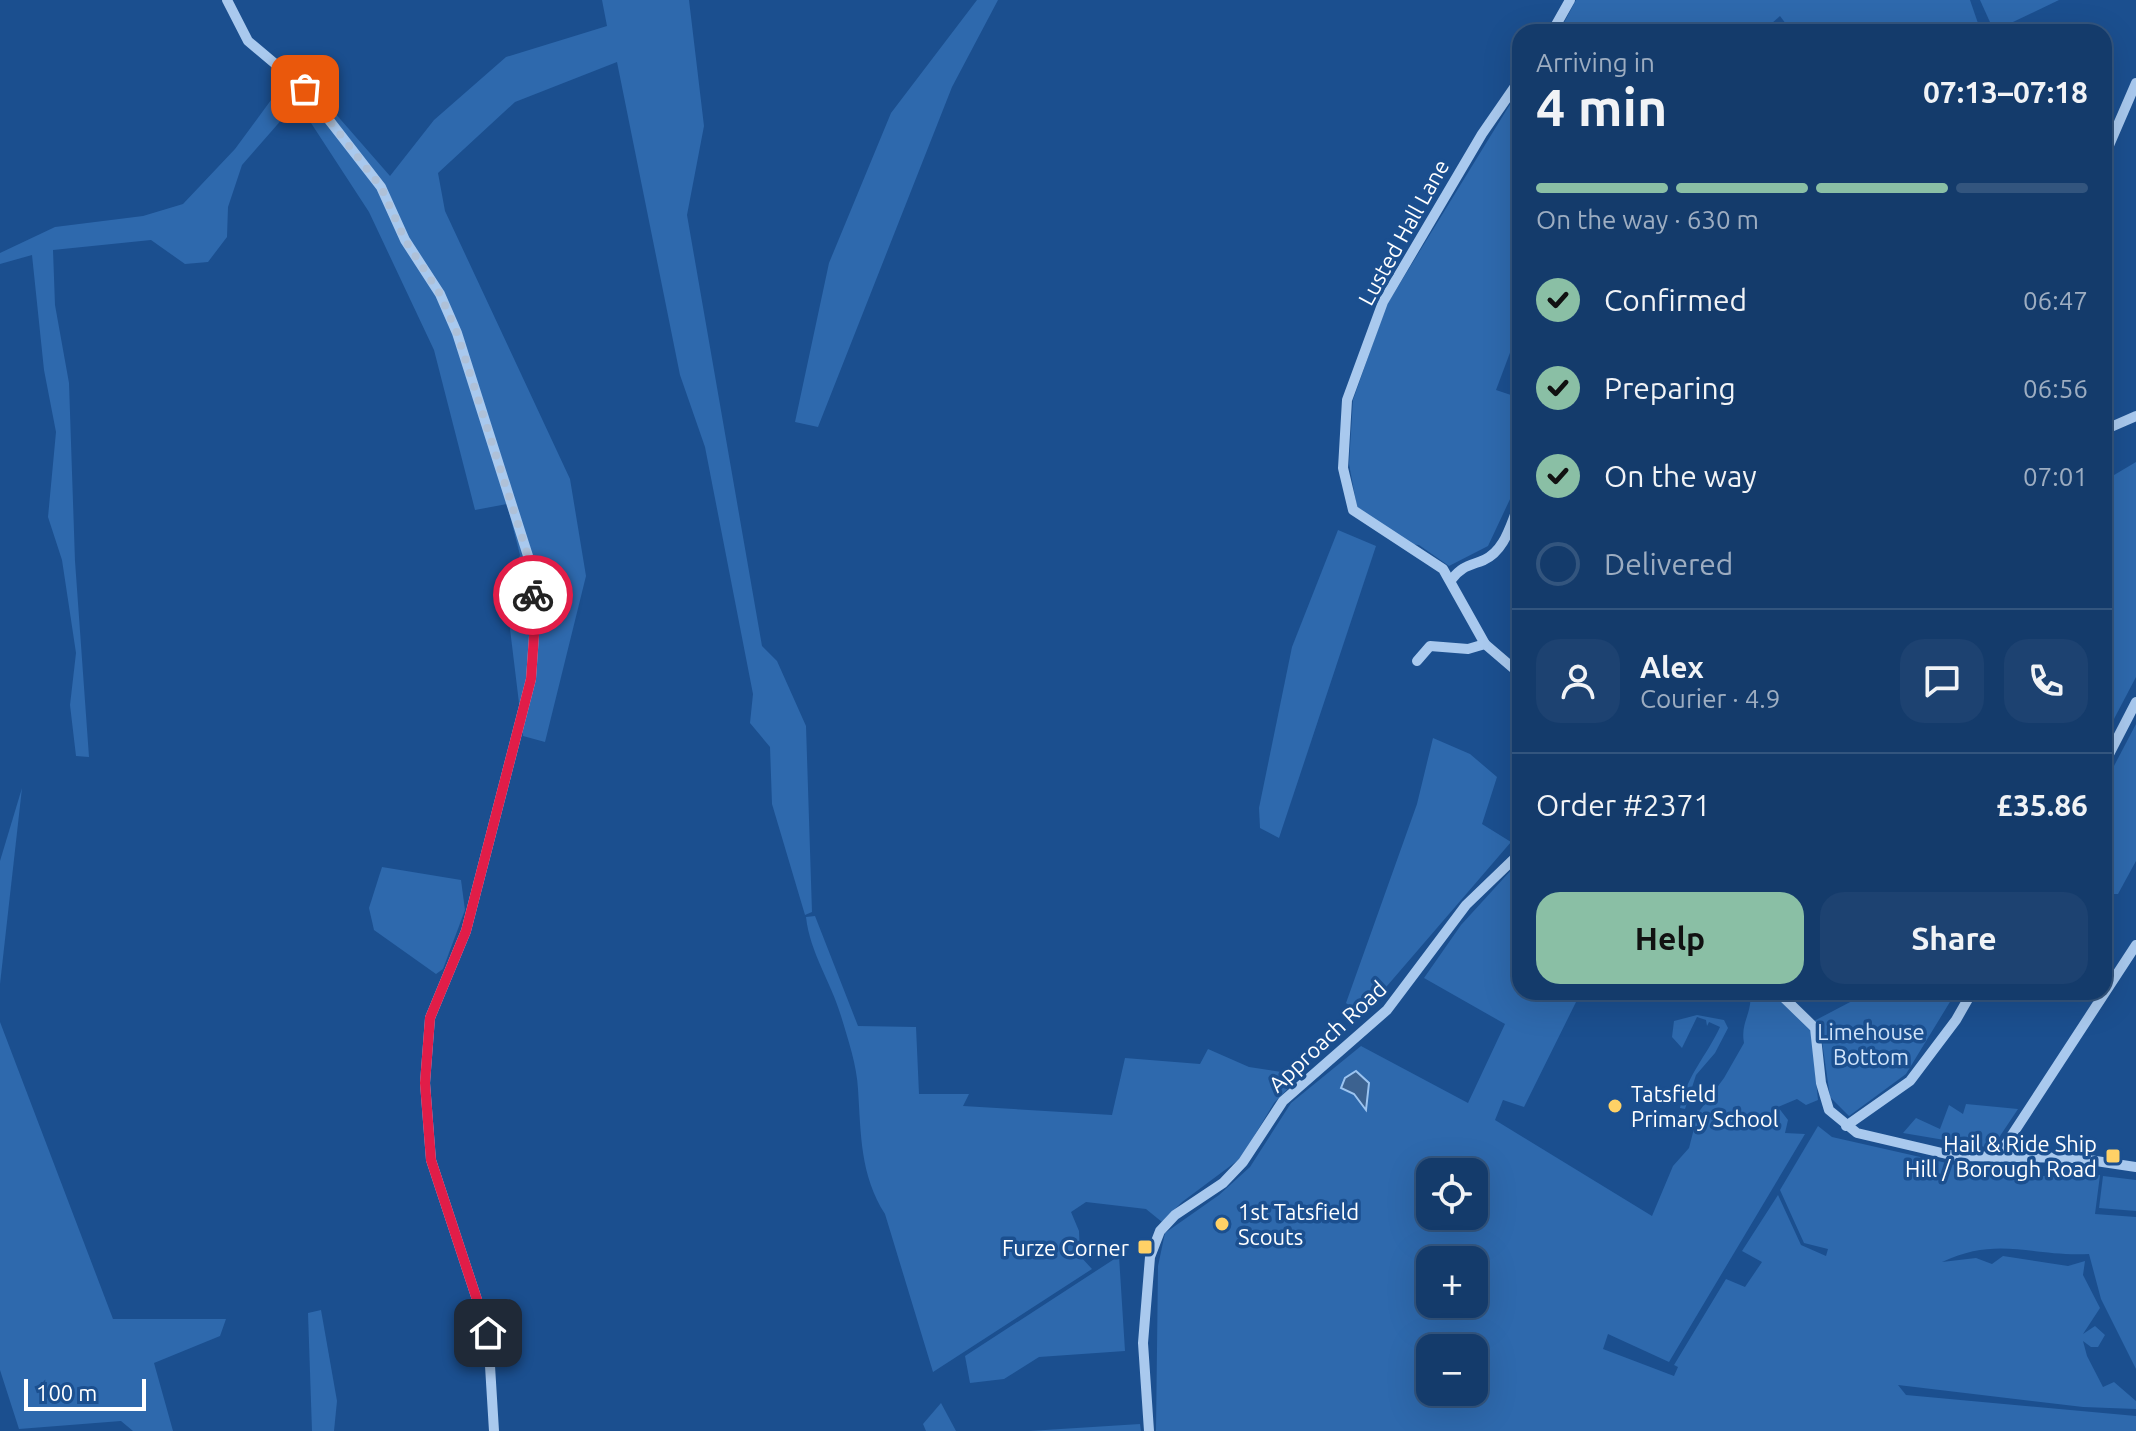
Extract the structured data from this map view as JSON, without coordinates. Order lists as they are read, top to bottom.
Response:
{
  "streets": {
    "street": ["Lusted Hall Lane", "Approach Road"]
  },
  "parks": ["Limehouse Bottom"],
  "places": {
    "other": ["Tatsfield Primary School", "1st Tatsfield Scouts"],
    "transit": ["Hail & Ride Ship Hill / Borough Road", "Furze Corner"]
  },
  "scale_bar": "100 m",
  "page": {
    "heading": ["4 min", "Arriving in", "07:13–07:18"],
    "panel": [
      "Alex",
      "Courier · 4.9",
      "Order #2371",
      "£35.86"
    ],
    "bar": "On the way · 630 m",
    "list": [
      ["Confirmed", "06:47"],
      ["Preparing", "06:56"],
      ["On the way", "07:01"],
      "Delivered"
    ],
    "buttons": ["Help", "Share"],
    "map_buttons": ["+", "−"],
    "scale": "100 m"
  }
}
